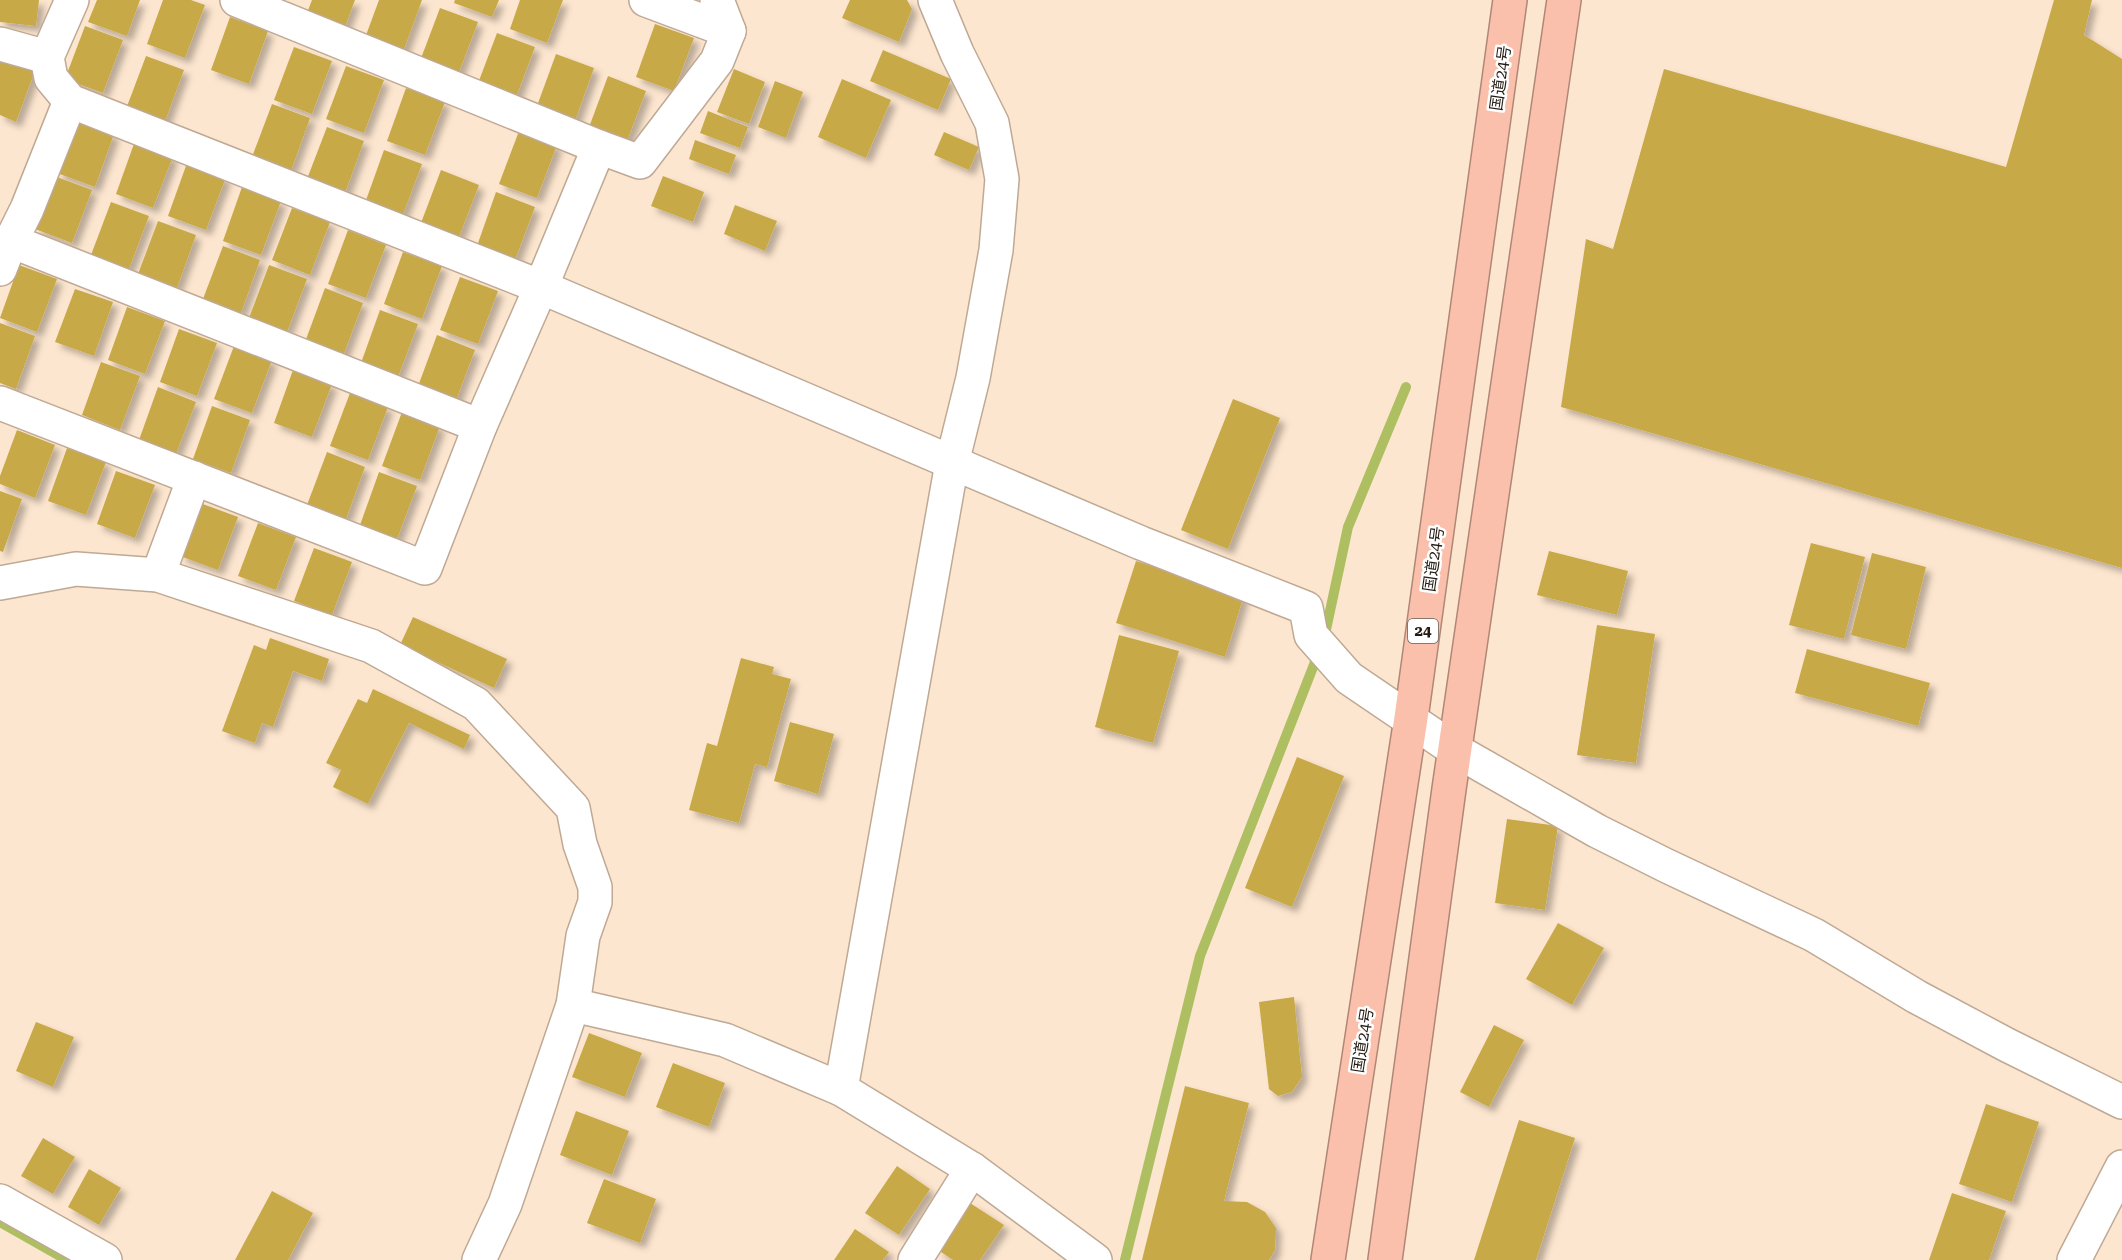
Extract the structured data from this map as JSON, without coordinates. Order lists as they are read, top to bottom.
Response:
{
  "streets": {
    "highway": ["国道24号", "24"]
  }
}
